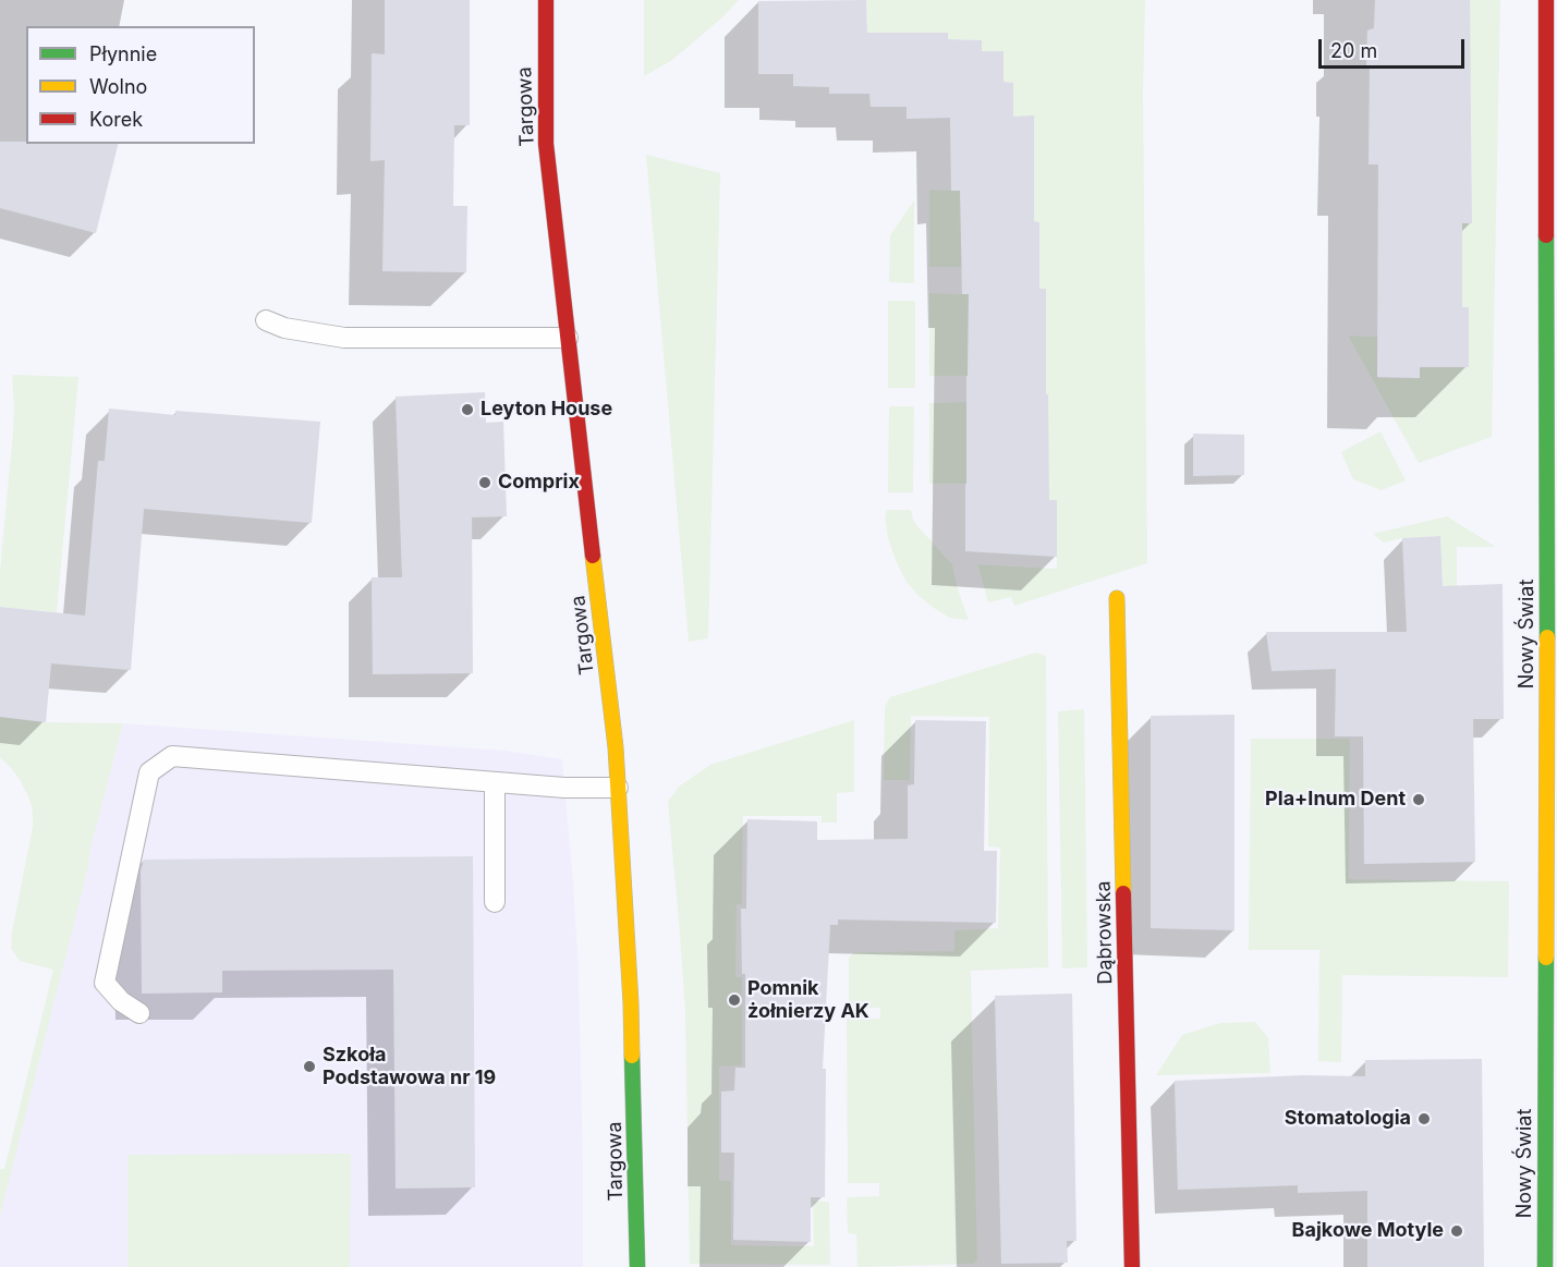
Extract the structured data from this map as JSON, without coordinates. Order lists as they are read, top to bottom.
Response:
{
  "streets": {
    "street": ["Targowa", "Nowy Świat", "Dąbrowska"]
  },
  "places": [
    "Leyton House",
    "Comprix",
    "Pla+Inum Dent",
    "Pomnik żołnierzy AK",
    "Szkoła Podstawowa nr 19",
    "Stomatologia",
    "Bajkowe Motyle"
  ],
  "legend": ["Płynnie", "Wolno", "Korek"],
  "scale_bar": "20 m"
}
